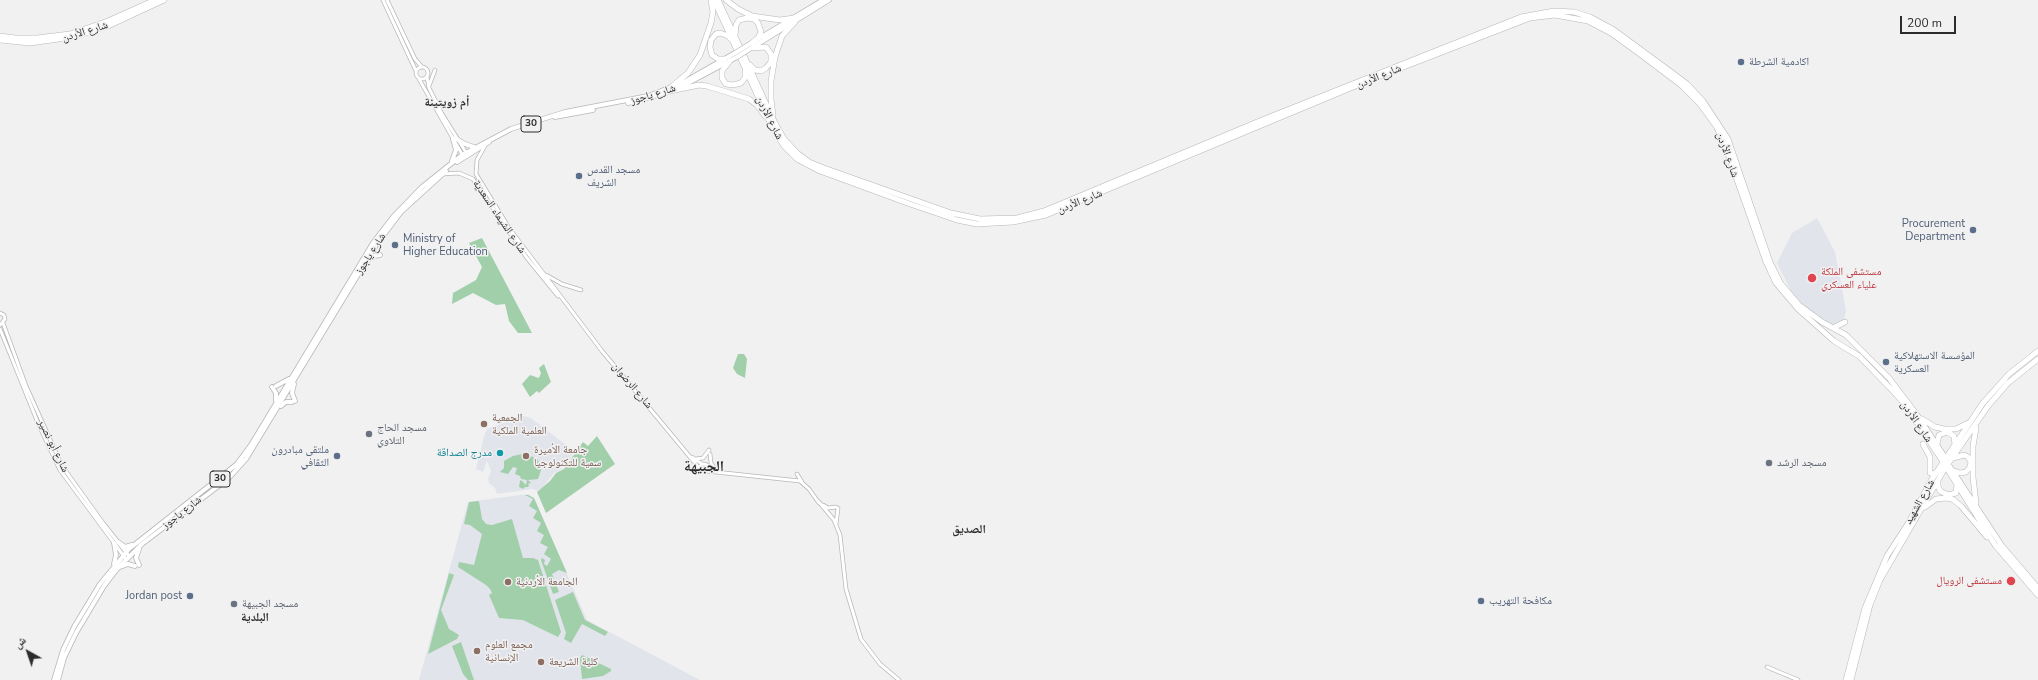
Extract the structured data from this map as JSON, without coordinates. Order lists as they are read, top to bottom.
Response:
{
  "streets": {
    "highway": ["شارع الأردن", "شارع الشهيد"],
    "main road": [
      "شارع ياجوز",
      "30",
      "شارع الشيماء السعدية",
      "شارع الرضوان",
      "شارع أبو نصير"
    ]
  },
  "crossings": [
    ["شارع ياجوز", "شارع الشيماء السعدية"],
    ["شارع ياجوز", "شارع أبو نصير"],
    ["شارع الشيماء السعدية", "شارع الرضوان"]
  ],
  "districts": [
    "أم زويتينة",
    "الجبيهة",
    "الصديق",
    "البلدية"
  ],
  "places": [
    "اكادمية الشرطة",
    "مسجد القدس الشريف",
    "Procurement Department",
    "Ministry of Higher Education",
    "مستشفى الملكة علياء العسكري",
    "المؤسسة الاستهلاكية العسكرية",
    "الجمعية العلمية الملكية",
    "مسجد الحاج التلاوي",
    "مدرج الصداقة",
    "ملتقى مبادرون الثقافي",
    "جامعة الأميرة سمية للتكنولوجيا",
    "مسجد الرشد",
    "مستشفى الرويال",
    "الجامعة الأردنية",
    "Jordan post",
    "مكافحة التهريب",
    "مسجد الجبيهة",
    "مجمع العلوم الإنسانية",
    "كلية الشريعة"
  ],
  "scale_bar": "200 m",
  "north": "top left"
}
